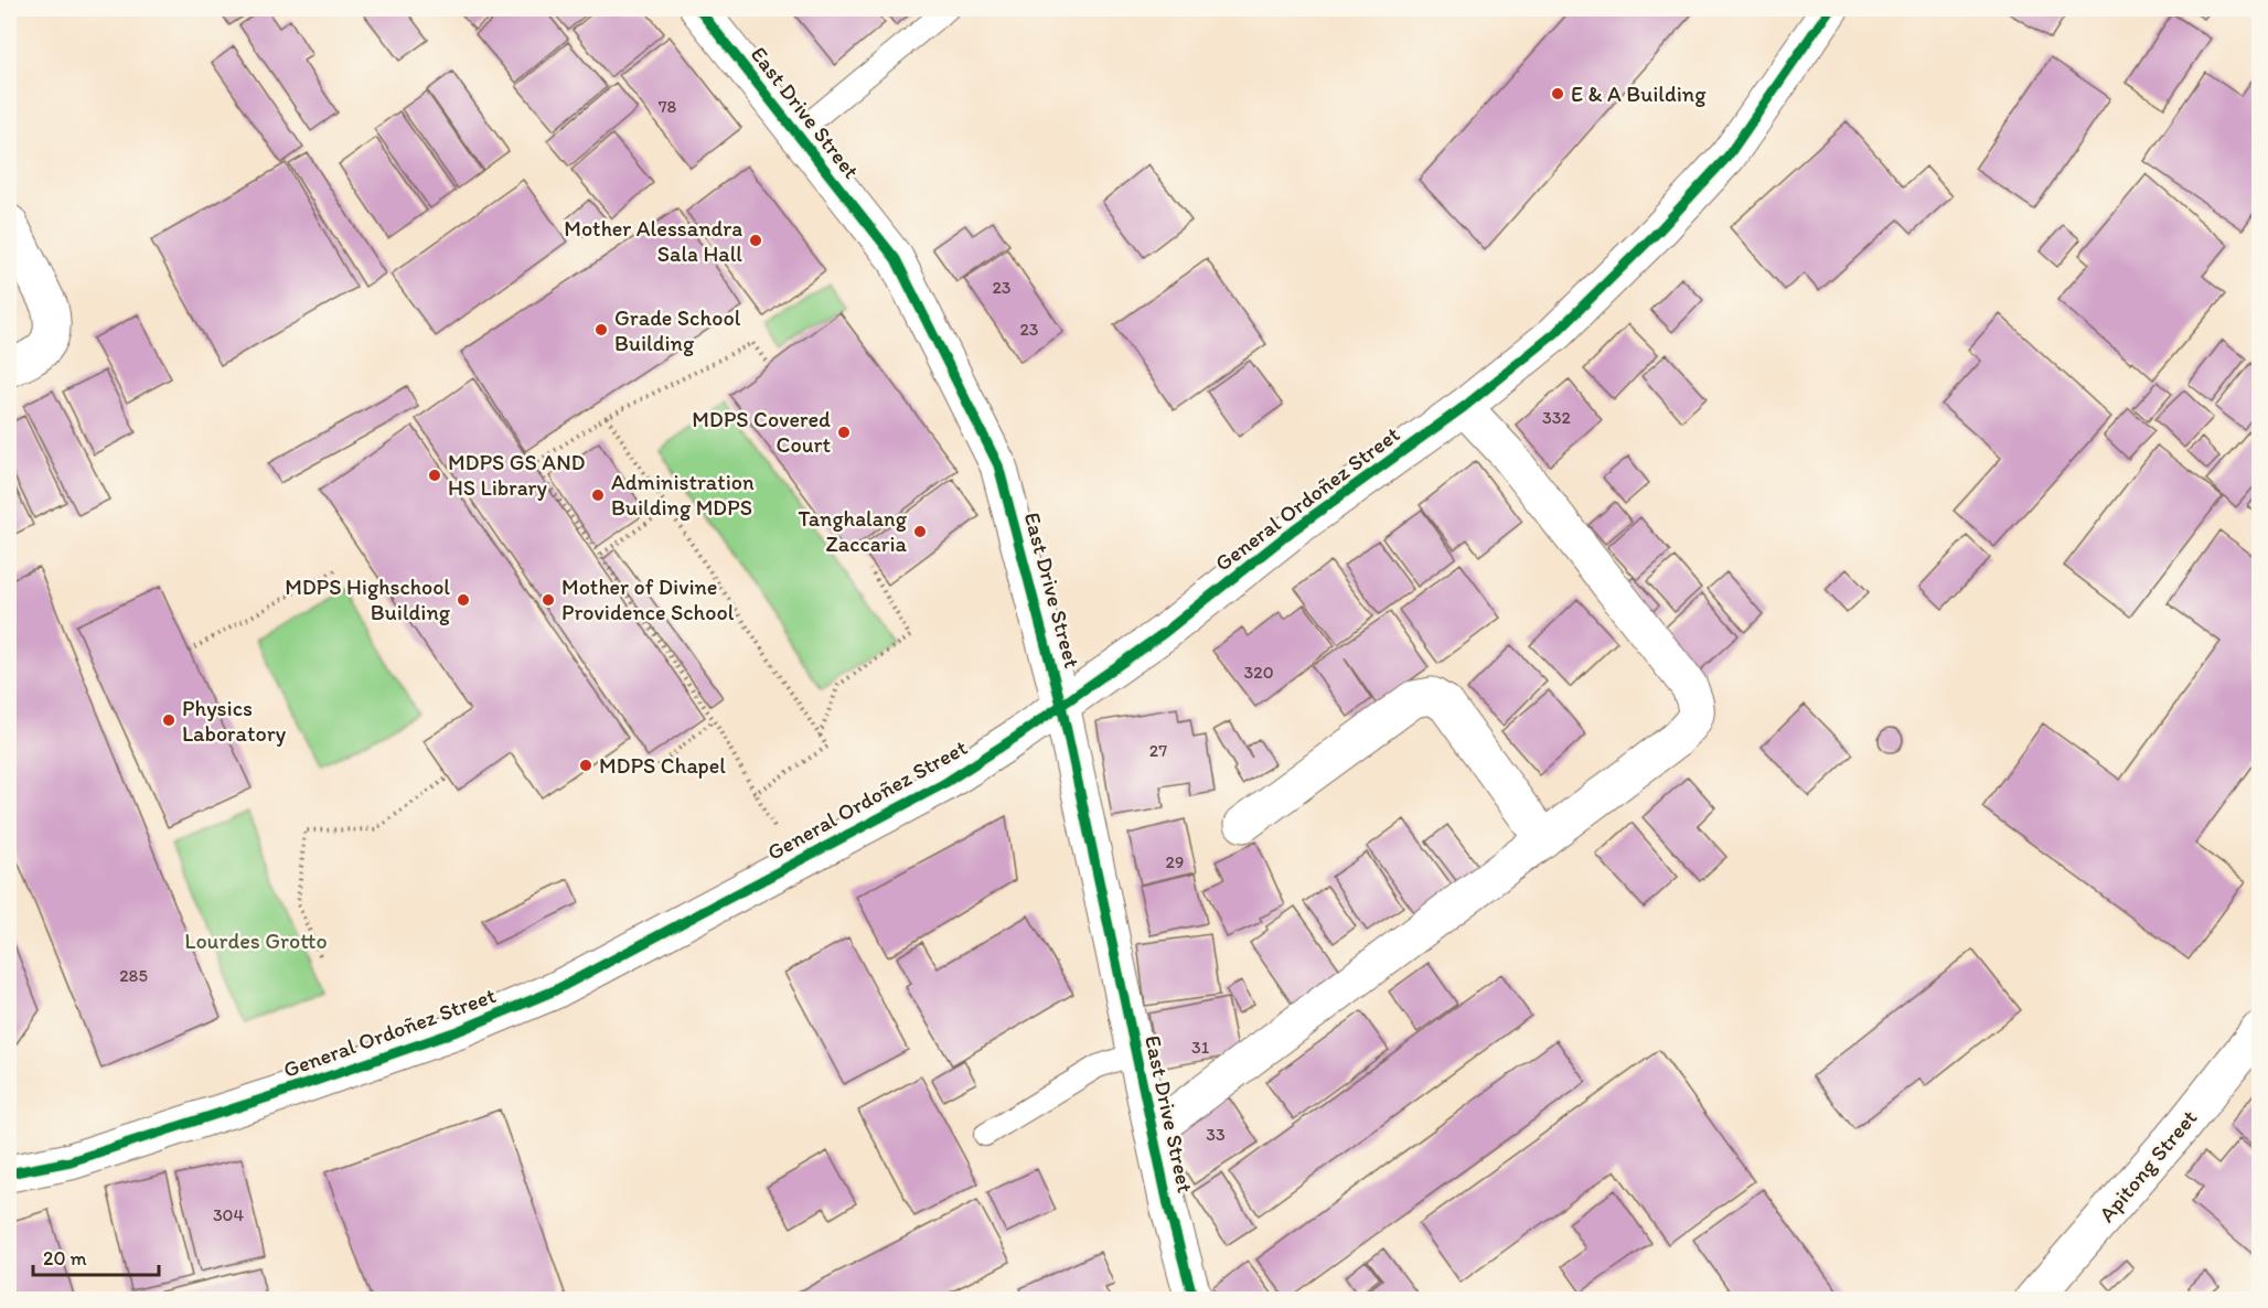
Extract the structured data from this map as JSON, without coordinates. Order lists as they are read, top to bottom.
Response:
{
  "streets": {
    "street": ["East Drive Street", "General Ordoñez Street", "Apitong Street"]
  },
  "crossings": [
    ["East Drive Street", "General Ordoñez Street"]
  ],
  "parks": ["Lourdes Grotto"],
  "places": [
    "E & A Building",
    "Mother Alessandra Sala Hall",
    "Grade School Building",
    "MDPS Covered Court",
    "MDPS GS AND HS Library",
    "Administration Building MDPS",
    "Tanghalang Zaccaria",
    "MDPS Highschool Building",
    "Mother of Divine Providence School",
    "Physics Laboratory",
    "MDPS Chapel"
  ],
  "house_numbers": [
    "78",
    "23",
    "23",
    "332",
    "320",
    "27",
    "29",
    "285",
    "31",
    "33",
    "304"
  ],
  "scale_bar": "20 m"
}
